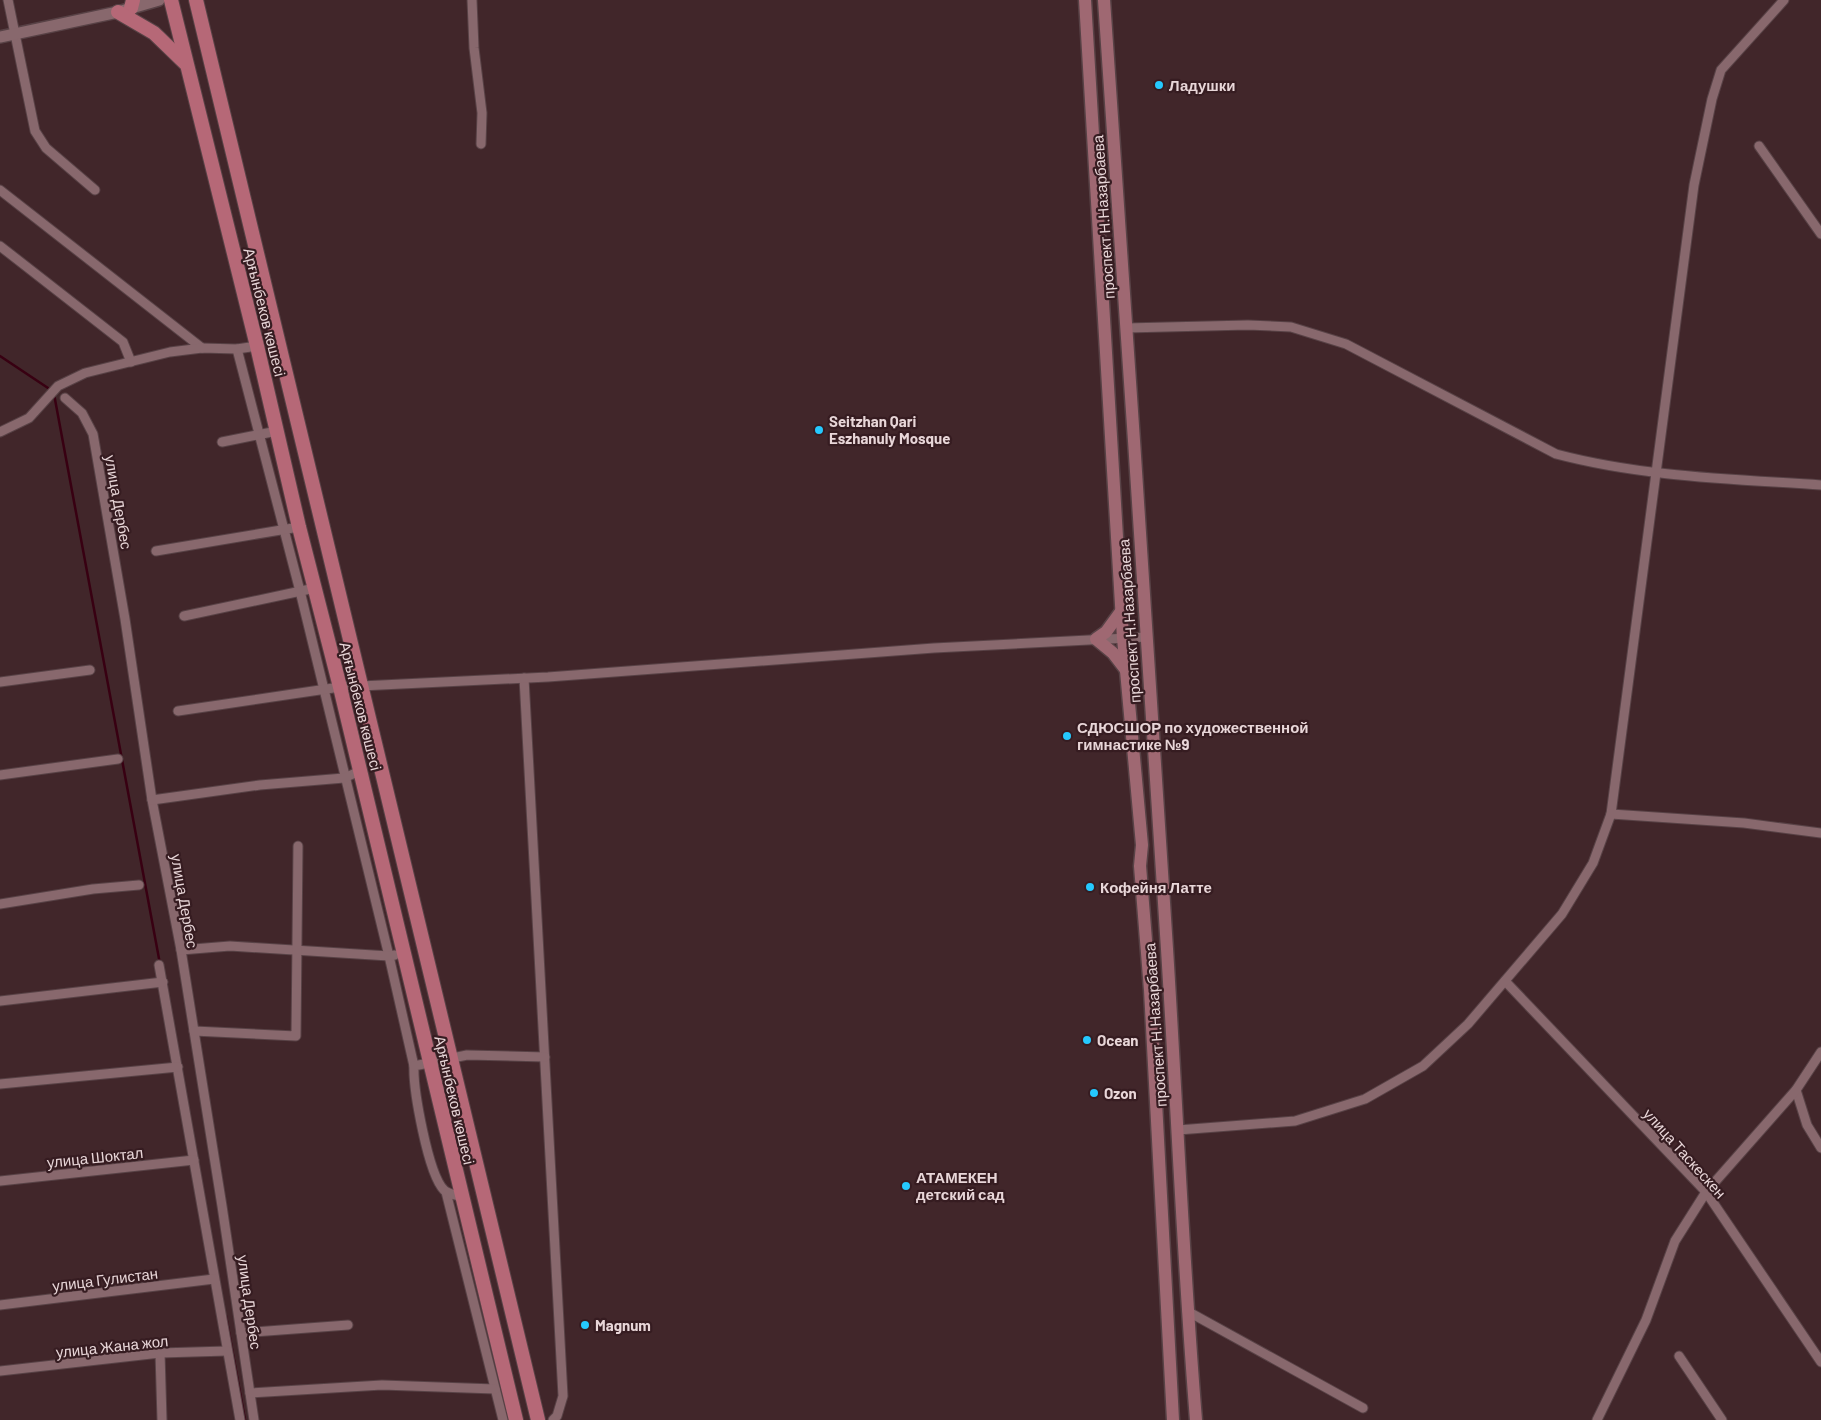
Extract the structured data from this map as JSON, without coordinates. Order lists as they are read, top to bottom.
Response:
{
  "streets": {
    "main road": ["проспект Н.Назарбаева", "Арғынбеков көшесі"],
    "street": [
      "улица Дербес",
      "улица Таскескен",
      "улица Шоктал",
      "улица Гулистан",
      "улица Жана жол"
    ]
  },
  "crossings": [
    ["улица Дербес", "улица Шоктал"],
    ["улица Дербес", "улица Гулистан"],
    ["улица Дербес", "улица Жана жол"]
  ],
  "places": [
    "Ладушки",
    "Seitzhan Qari Eszhanuly Mosque",
    "СДЮСШОР по художественной гимнастике №9",
    "Кофейня Латте",
    "Ocean",
    "Ozon",
    "АТАМЕКЕН детский сад",
    "Magnum"
  ]
}
